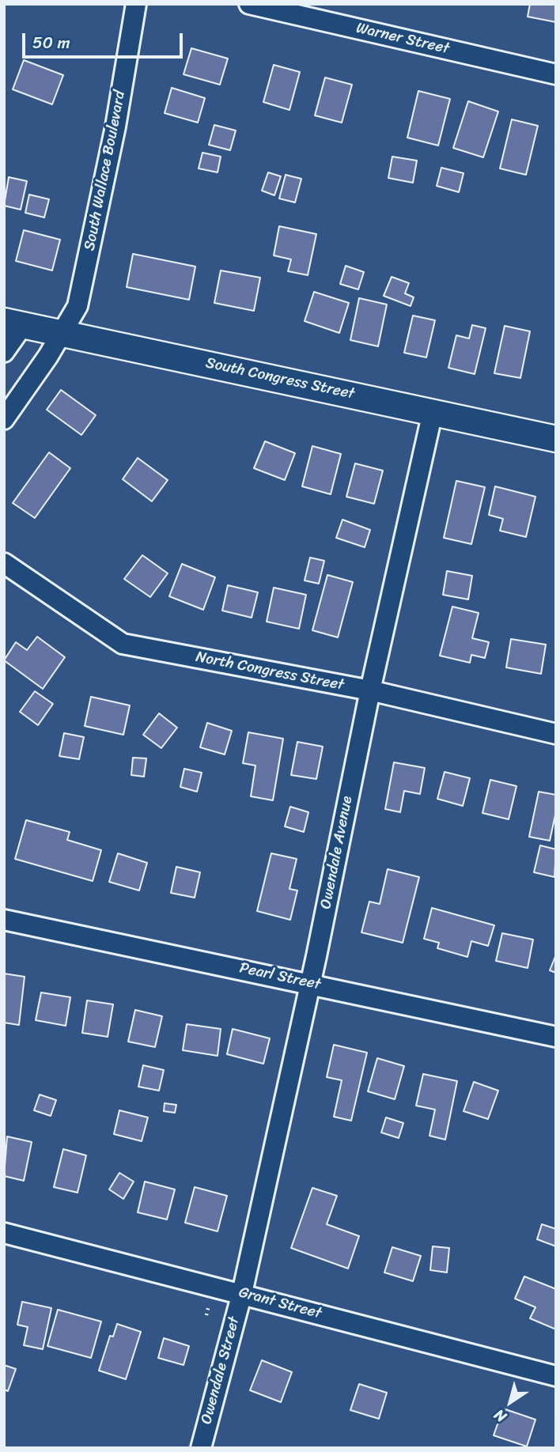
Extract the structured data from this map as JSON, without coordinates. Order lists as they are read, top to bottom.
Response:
{
  "streets": {
    "street": [
      "Warner Street",
      "South Wallace Boulevard",
      "South Congress Street",
      "North Congress Street",
      "Owendale Avenue",
      "Pearl Street",
      "Grant Street",
      "Owendale Street"
    ]
  },
  "crossings": [
    ["South Wallace Boulevard", "South Congress Street"],
    ["South Congress Street", "Owendale Avenue"],
    ["North Congress Street", "Owendale Avenue"],
    ["Owendale Avenue", "Pearl Street"],
    ["Owendale Avenue", "Grant Street"],
    ["Owendale Avenue", "Owendale Street"],
    ["Grant Street", "Owendale Street"]
  ],
  "scale_bar": "50 m",
  "north": "bottom left"
}
